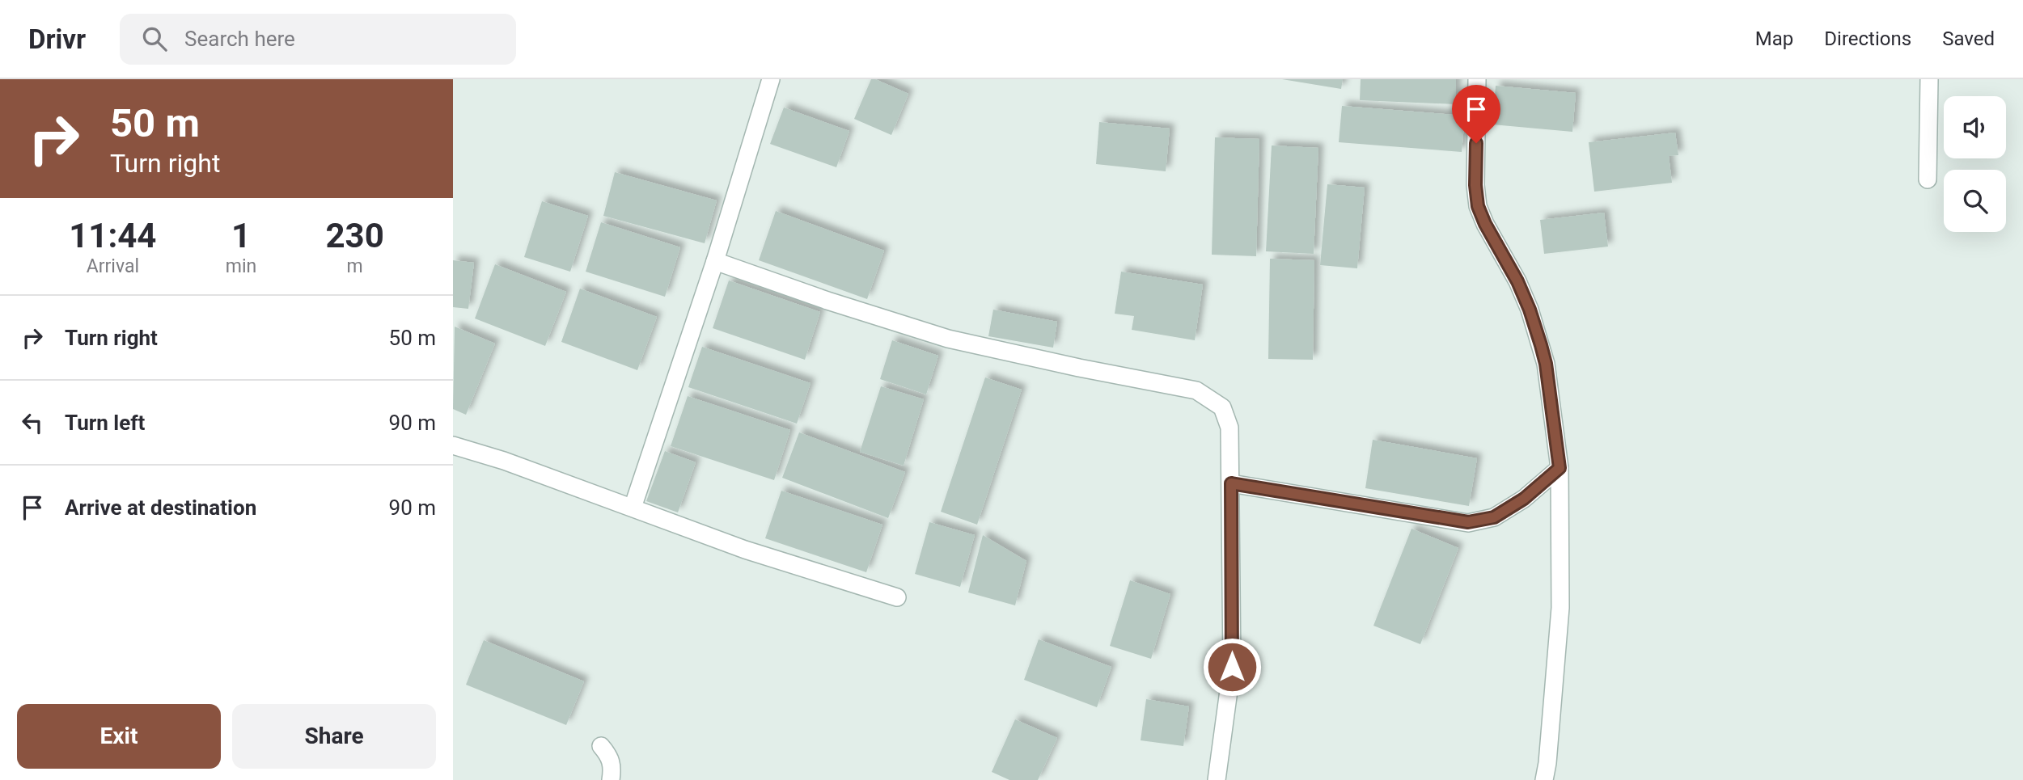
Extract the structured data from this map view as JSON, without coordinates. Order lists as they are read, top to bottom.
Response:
{
  "page": {
    "header": "Drivr",
    "search": "Search here",
    "nav": ["Map", "Directions", "Saved"],
    "turn": ["50 m", "Turn right"],
    "eta": [
      "11:44",
      "Arrival",
      "1",
      "min",
      "230",
      "m"
    ],
    "list": [
      {
        "name": "Turn right",
        "value": "50 m"
      },
      {
        "name": "Turn left",
        "value": "90 m"
      },
      {
        "name": "Arrive at destination",
        "value": "90 m"
      }
    ],
    "buttons": ["Exit", "Share"]
  }
}
